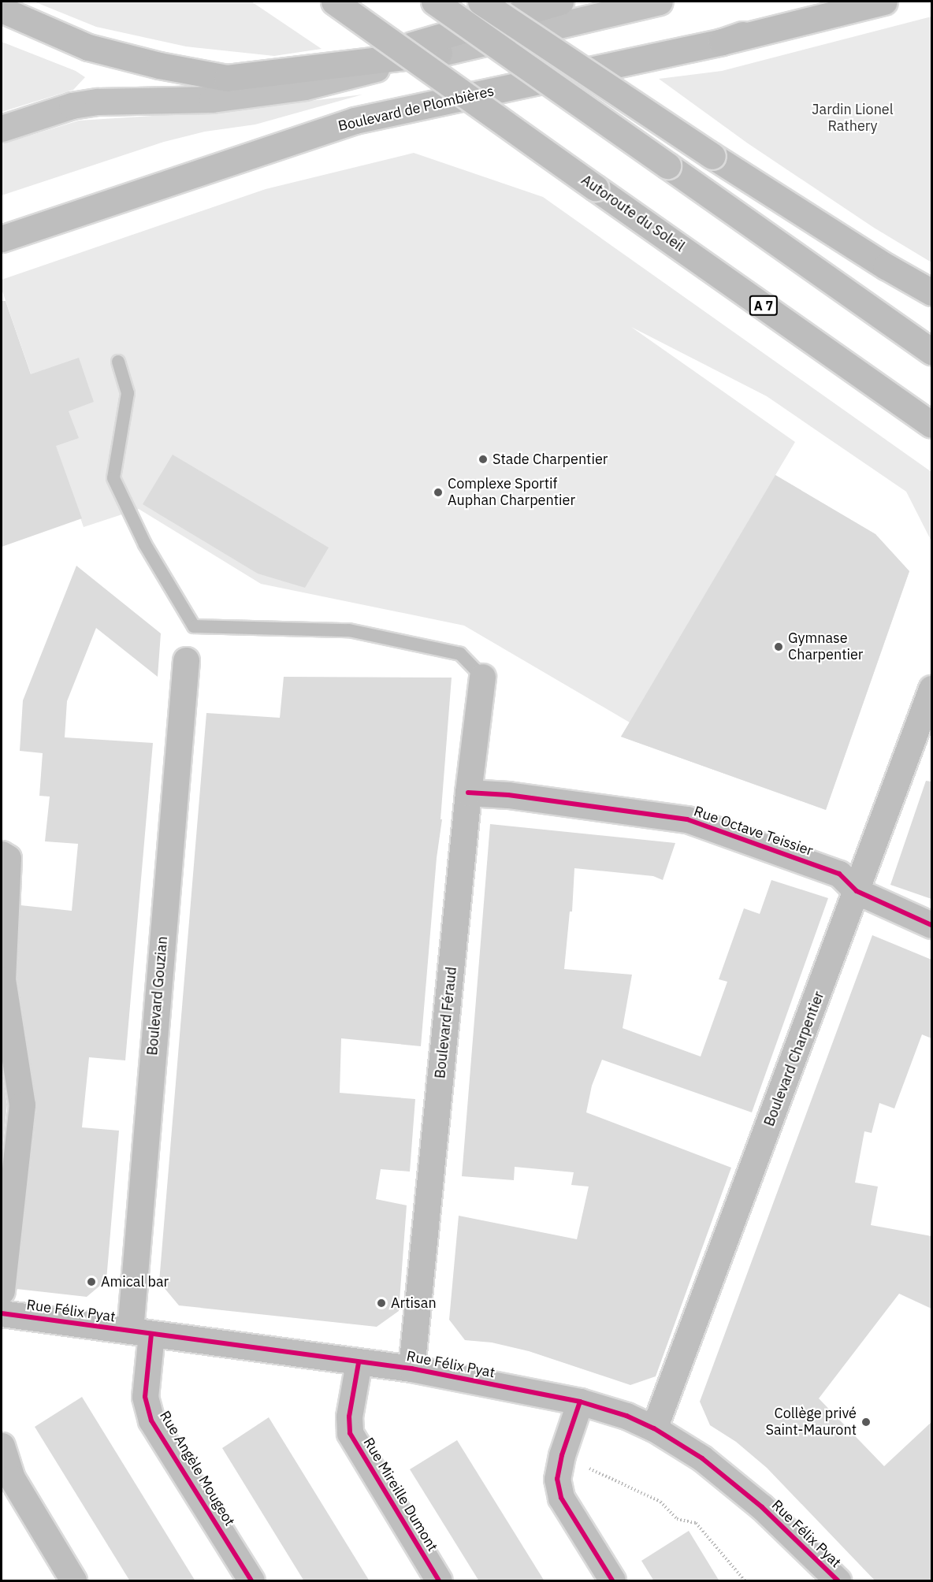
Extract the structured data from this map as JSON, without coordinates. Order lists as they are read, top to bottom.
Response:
{
  "streets": {
    "highway": ["Autoroute du Soleil", "A 7"],
    "street": [
      "Boulevard de Plombières",
      "Rue Octave Teissier",
      "Boulevard Gouzian",
      "Boulevard Féraud",
      "Boulevard Charpentier",
      "Rue Félix Pyat",
      "Rue Angèle Mougeot",
      "Rue Mireille Dumont"
    ]
  },
  "crossings": [
    ["Rue Octave Teissier", "Boulevard Féraud"],
    ["Rue Octave Teissier", "Boulevard Charpentier"],
    ["Boulevard Gouzian", "Rue Félix Pyat"],
    ["Boulevard Gouzian", "Rue Angèle Mougeot"],
    ["Boulevard Féraud", "Rue Félix Pyat"],
    ["Boulevard Charpentier", "Rue Félix Pyat"],
    ["Rue Félix Pyat", "Rue Angèle Mougeot"],
    ["Rue Félix Pyat", "Rue Mireille Dumont"]
  ],
  "parks": ["Jardin Lionel Rathery"],
  "places": [
    "Stade Charpentier",
    "Complexe Sportif Auphan Charpentier",
    "Gymnase Charpentier",
    "Amical bar",
    "Artisan",
    "Collège privé Saint-Mauront"
  ]
}
